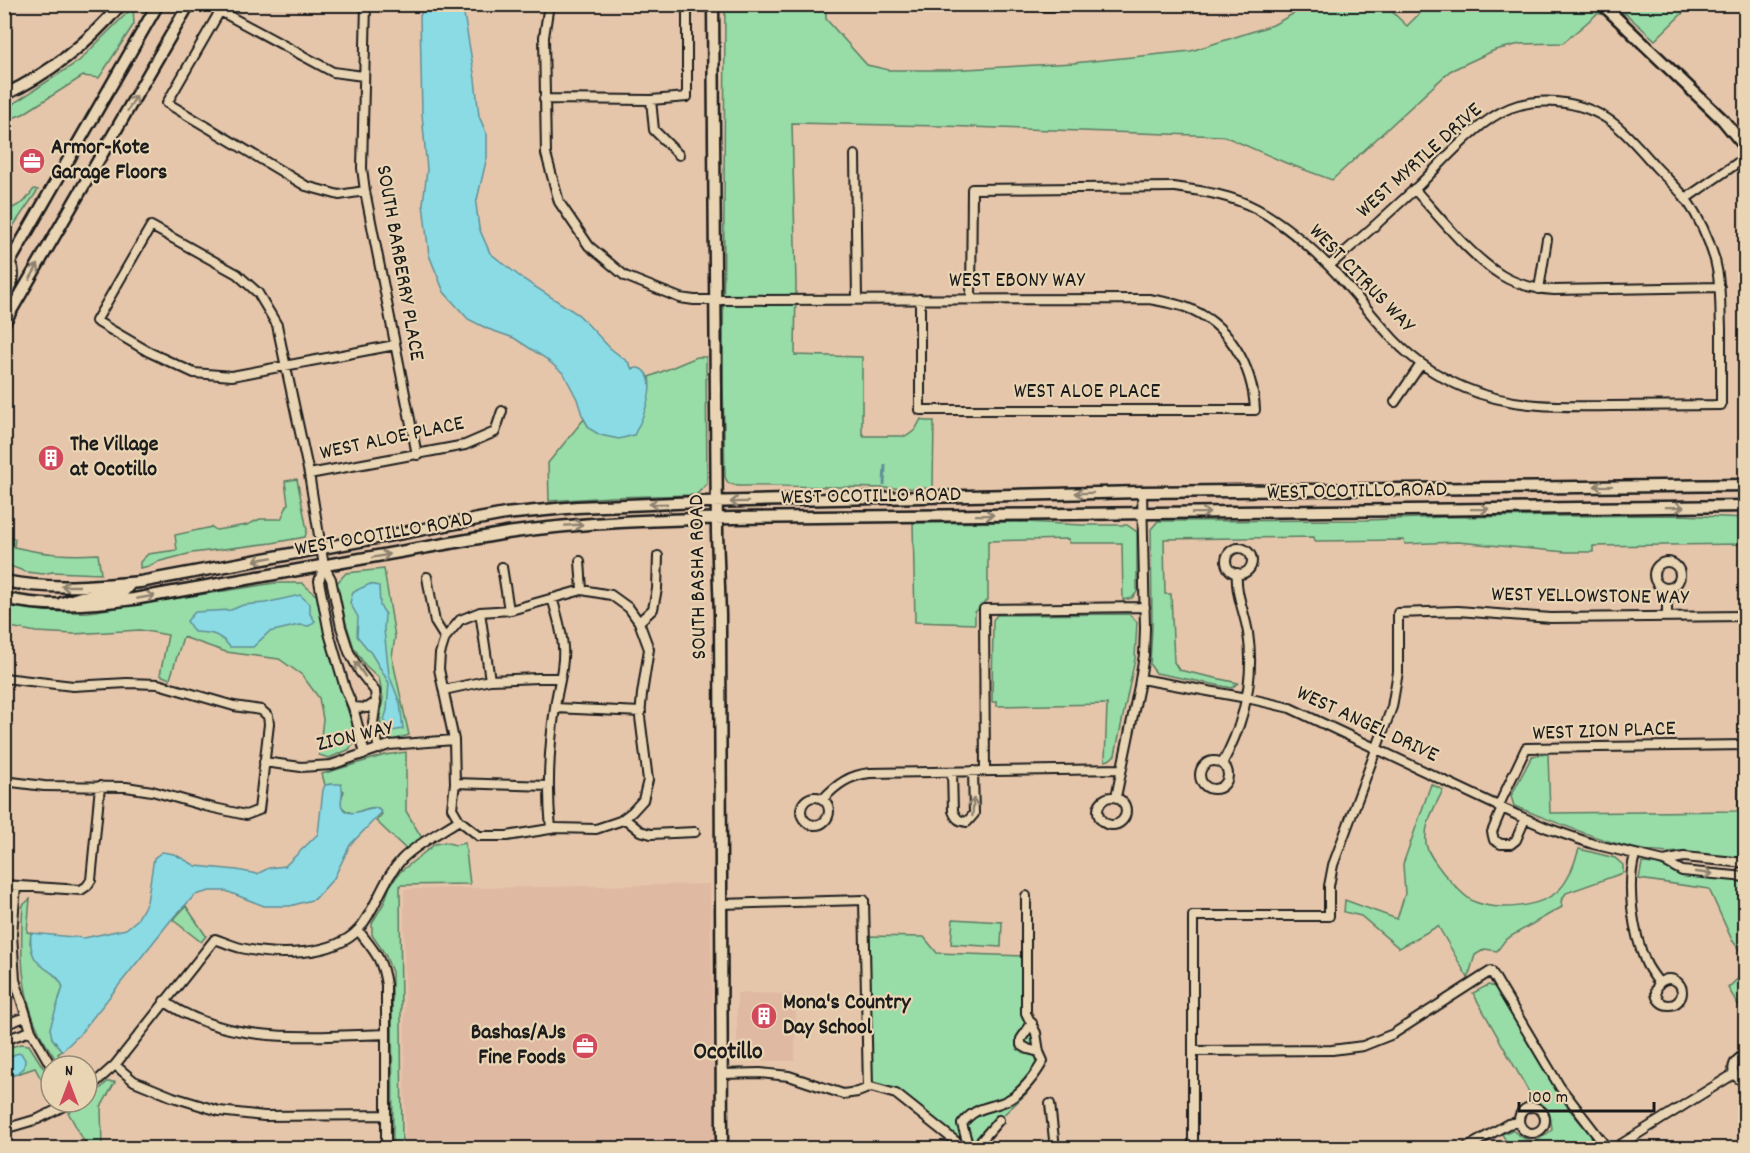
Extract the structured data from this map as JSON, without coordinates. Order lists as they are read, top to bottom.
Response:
{
  "streets": {
    "main road": ["WEST OCOTILLO ROAD", "SOUTH BASHA ROAD"],
    "street": [
      "WEST MYRTLE DRIVE",
      "SOUTH BARBERRY PLACE",
      "WEST CITRUS WAY",
      "WEST EBONY WAY",
      "WEST ALOE PLACE",
      "WEST YELLOWSTONE WAY",
      "WEST ANGEL DRIVE",
      "WEST ZION PLACE",
      "ZION WAY"
    ]
  },
  "crossings": [
    ["WEST MYRTLE DRIVE", "WEST CITRUS WAY"],
    ["SOUTH BARBERRY PLACE", "WEST ALOE PLACE"],
    ["WEST CITRUS WAY", "WEST EBONY WAY"],
    ["WEST EBONY WAY", "WEST ALOE PLACE"],
    ["WEST EBONY WAY", "SOUTH BASHA ROAD"],
    ["WEST OCOTILLO ROAD", "SOUTH BASHA ROAD"],
    ["WEST YELLOWSTONE WAY", "WEST ANGEL DRIVE"],
    ["WEST ANGEL DRIVE", "WEST ZION PLACE"]
  ],
  "districts": ["Ocotillo"],
  "places": {
    "office": ["Armor-Kote Garage Floors", "Bashas/AJs Fine Foods"],
    "building": ["The Village at Ocotillo", "Mona's Country Day School"]
  },
  "scale_bar": "100 m",
  "north": "top"
}
